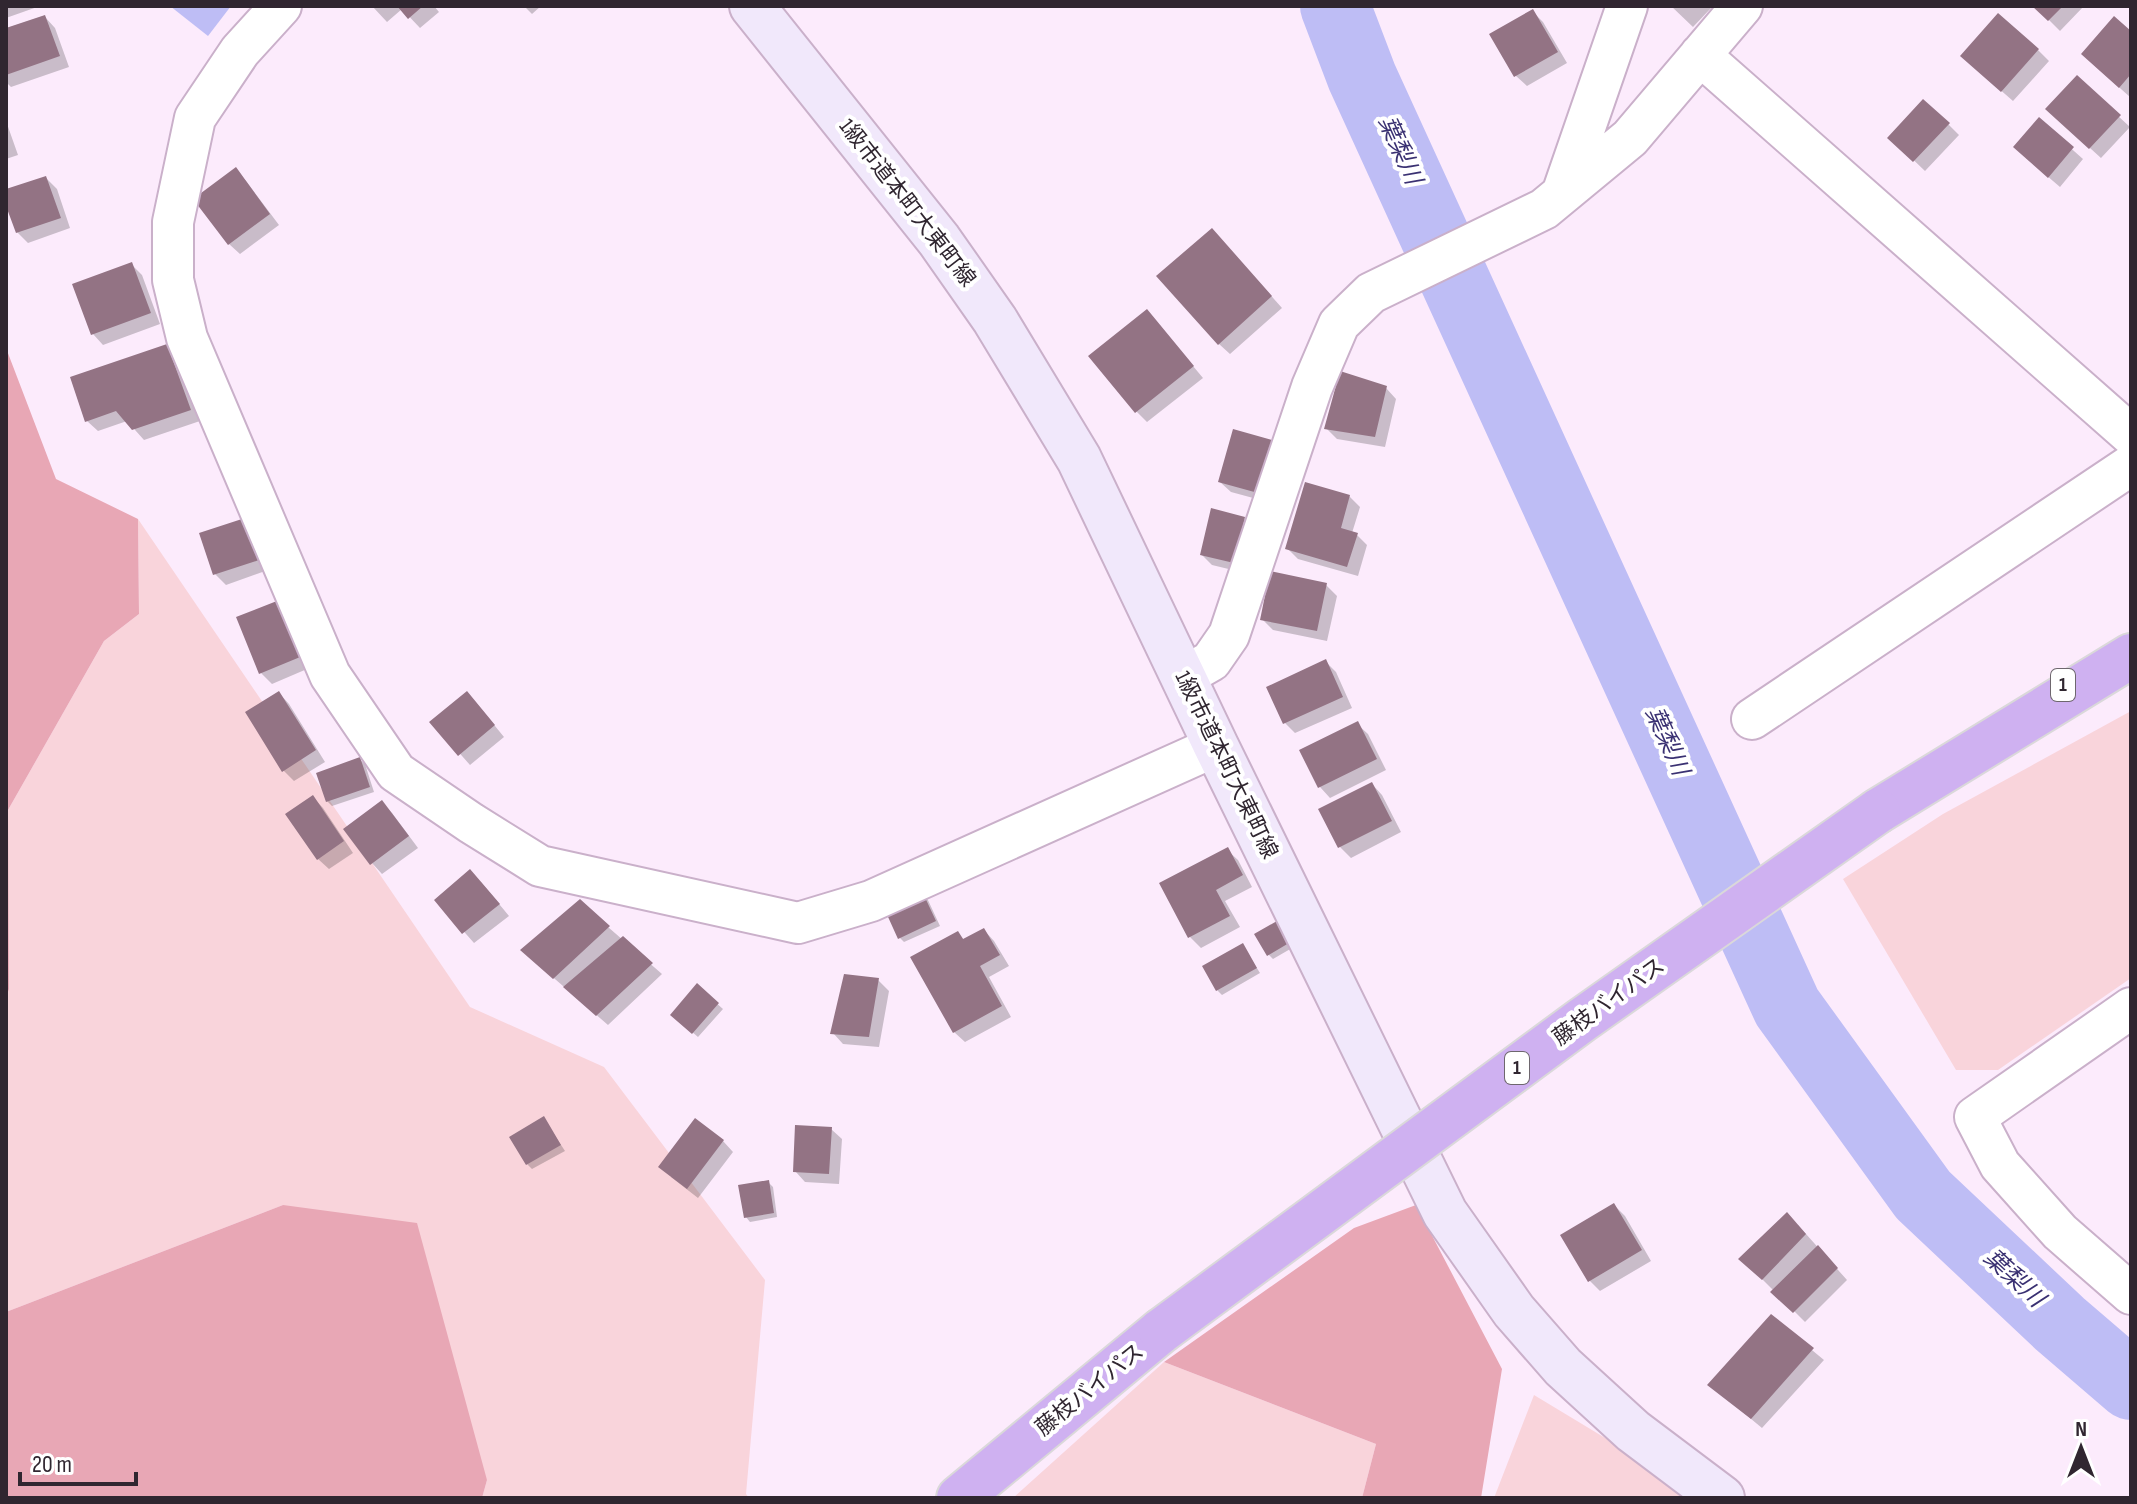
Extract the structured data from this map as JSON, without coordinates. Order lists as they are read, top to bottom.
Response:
{
  "streets": {
    "highway": ["1", "藤枝バイパス"],
    "street": ["1級市道本町大東町線"]
  },
  "crossings": [
    ["1", "藤枝バイパス"]
  ],
  "water": ["葉梨川"],
  "scale_bar": "20 m",
  "north": "top"
}
